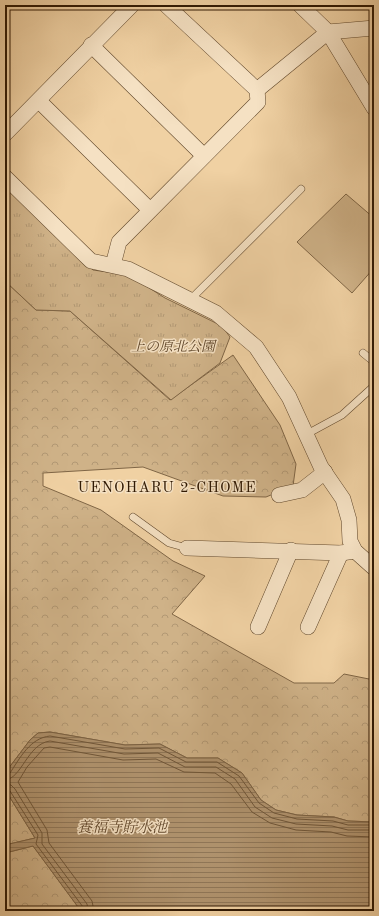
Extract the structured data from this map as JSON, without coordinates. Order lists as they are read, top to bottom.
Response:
{
  "districts": ["UENOHARU 2-CHOME"],
  "water": ["養福寺貯水池"],
  "parks": ["上の原北公園"]
}
